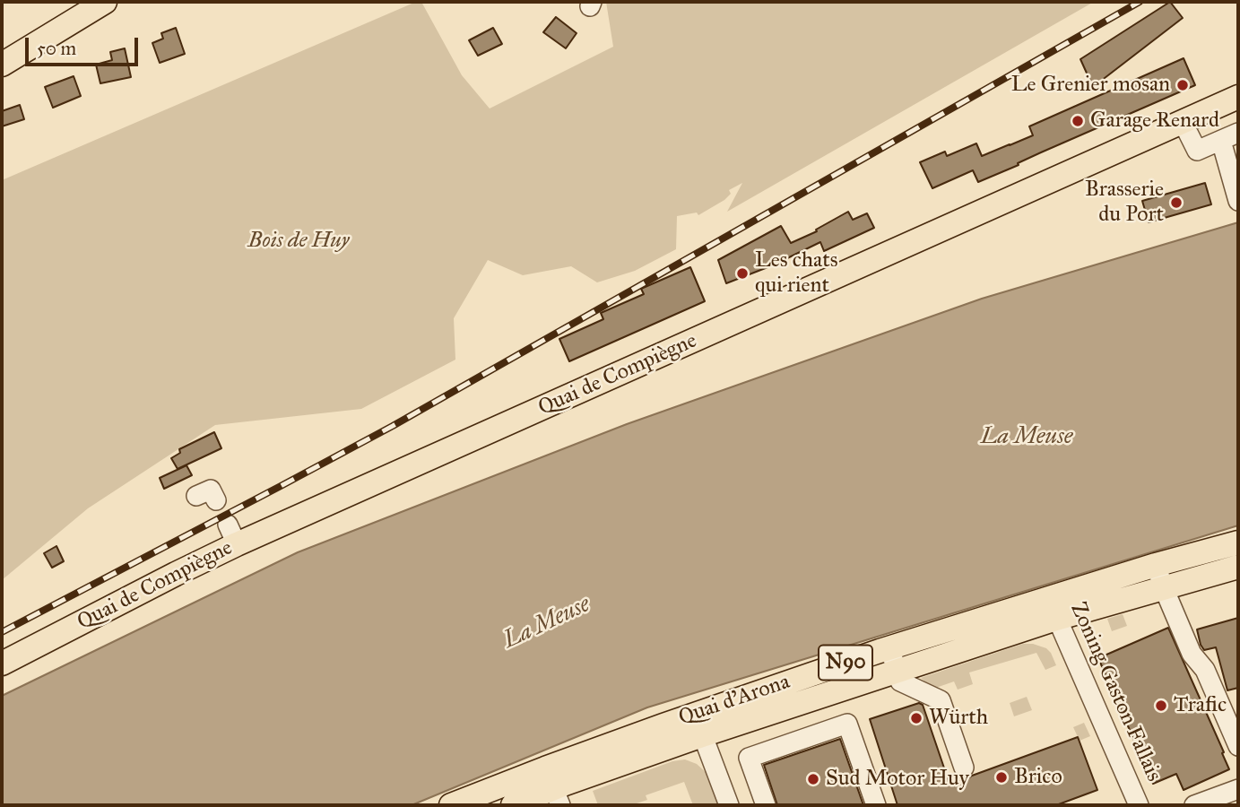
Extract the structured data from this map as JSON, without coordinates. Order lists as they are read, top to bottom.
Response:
{
  "streets": {
    "main road": ["Quai de Compiègne", "N90", "Quai d'Arona"],
    "street": ["Zoning Gaston Fallais"]
  },
  "crossings": [
    ["Zoning Gaston Fallais", "Quai d'Arona"]
  ],
  "water": ["La Meuse"],
  "parks": ["Bois de Huy"],
  "places": [
    "Le Grenier mosan",
    "Garage Renard",
    "Brasserie du Port",
    "Les chats qui rient",
    "Trafic",
    "Würth",
    "Brico",
    "Sud Motor Huy"
  ],
  "scale_bar": "50 m"
}
